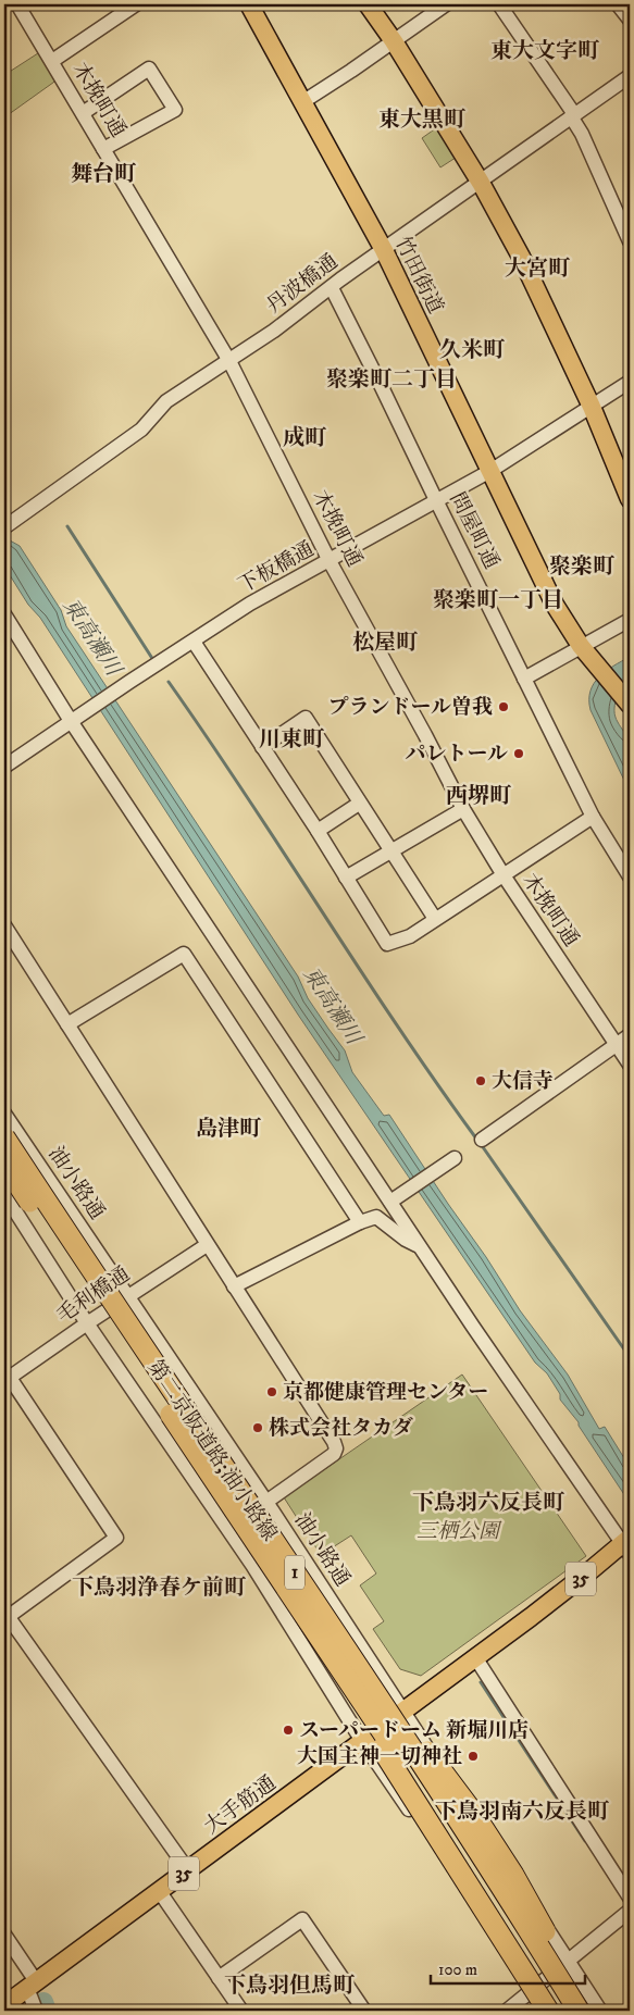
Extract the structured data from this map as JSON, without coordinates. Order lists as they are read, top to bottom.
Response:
{
  "streets": {
    "highway": ["第二京阪道路;油小路線", "1"],
    "main road": ["竹田街道", "35", "大手筋通"],
    "street": [
      "木挽町通",
      "丹波橋通",
      "問屋町通",
      "下板橋通",
      "油小路通",
      "毛利橋通"
    ]
  },
  "crossings": [
    ["木挽町通", "丹波橋通"],
    ["木挽町通", "下板橋通"],
    ["竹田街道", "丹波橋通"],
    ["竹田街道", "下板橋通"],
    ["丹波橋通", "問屋町通"],
    ["問屋町通", "下板橋通"],
    ["油小路通", "毛利橋通"],
    ["油小路通", "大手筋通"]
  ],
  "districts": [
    "東大文字町",
    "東大黒町",
    "舞台町",
    "大宮町",
    "久米町",
    "聚楽町二丁目",
    "成町",
    "聚楽町",
    "聚楽町一丁目",
    "松屋町",
    "川東町",
    "西堺町",
    "島津町",
    "下鳥羽六反長町",
    "下鳥羽浄春ケ前町",
    "下鳥羽南六反長町",
    "下鳥羽但馬町"
  ],
  "water": ["東高瀬川"],
  "parks": ["三栖公園"],
  "places": [
    "プランドール曽我",
    "パレトール",
    "大信寺",
    "京都健康管理センター",
    "株式会社タカダ",
    "スーパードーム 新堀川店",
    "大国主神一切神社"
  ],
  "scale_bar": "100 m"
}
